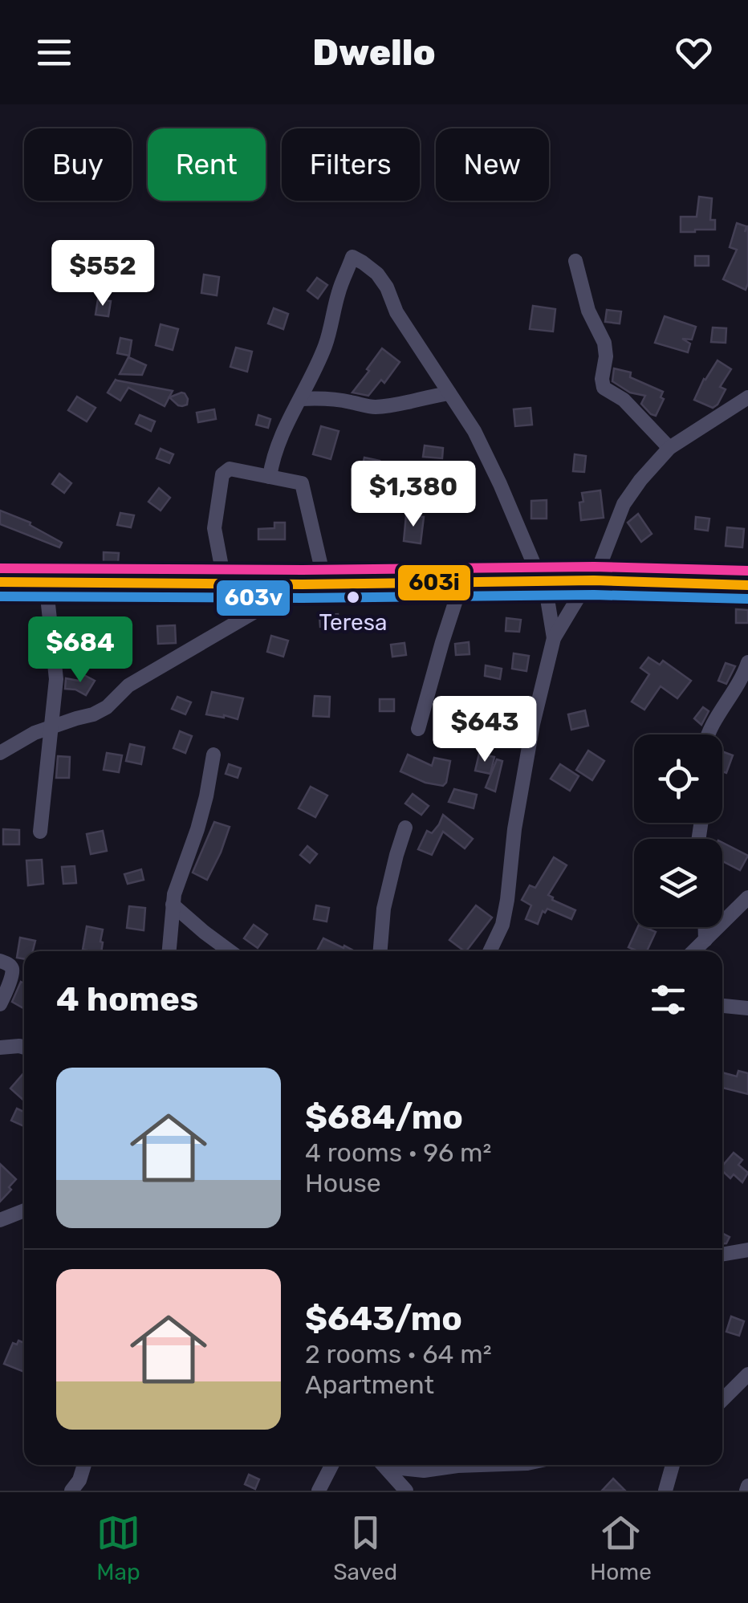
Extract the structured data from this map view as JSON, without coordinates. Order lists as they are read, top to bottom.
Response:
{
  "places": ["Teresa"],
  "lines": ["transit line 603i", "transit line 603v"],
  "page": {
    "header": "Dwello",
    "chip": [
      "Buy",
      "Rent",
      "Filters",
      "New"
    ],
    "price": [
      "$552",
      "$1,380",
      "$684",
      "$643"
    ],
    "heading": "4 homes",
    "list": [
      {
        "name": "$684/mo",
        "note": "4 rooms · 96 m² · House"
      },
      {
        "name": "$643/mo",
        "note": "2 rooms · 64 m² · Apartment"
      }
    ],
    "tabs": ["Map", "Saved", "Home"]
  }
}
